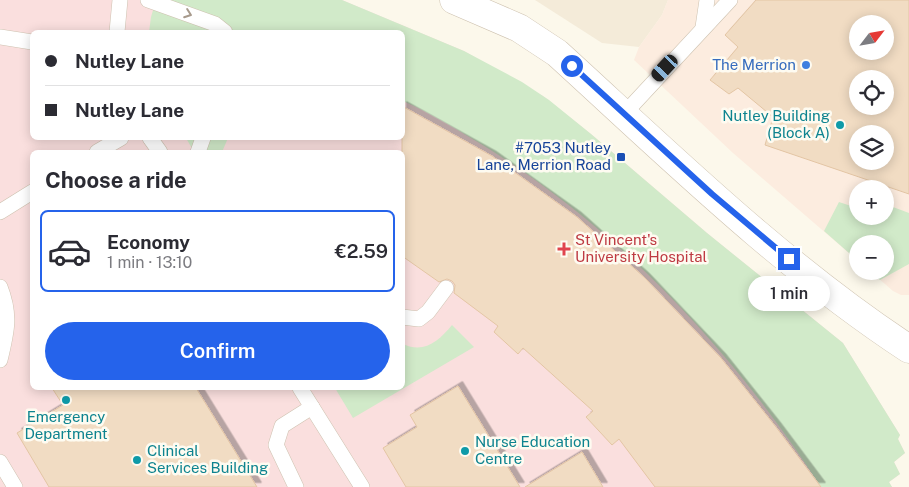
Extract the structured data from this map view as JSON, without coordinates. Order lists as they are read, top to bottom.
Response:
{
  "places": {
    "other": [
      "The Merrion",
      "Nutley Building (Block A)",
      "Emergency Department",
      "Nurse Education Centre",
      "Clinical Services Building"
    ],
    "transit": ["#7053 Nutley Lane, Merrion Road"],
    "health": ["St Vincent's University Hospital"]
  },
  "north": "top right",
  "page": {
    "map_buttons": ["+", "−"],
    "banner": ["Nutley Lane", "Nutley Lane"],
    "heading": "Choose a ride",
    "list": [
      {
        "name": "Economy",
        "note": "1 min · 13:10",
        "value": "€2.59"
      }
    ],
    "bubble": "1 min",
    "buttons": "Confirm"
  }
}
